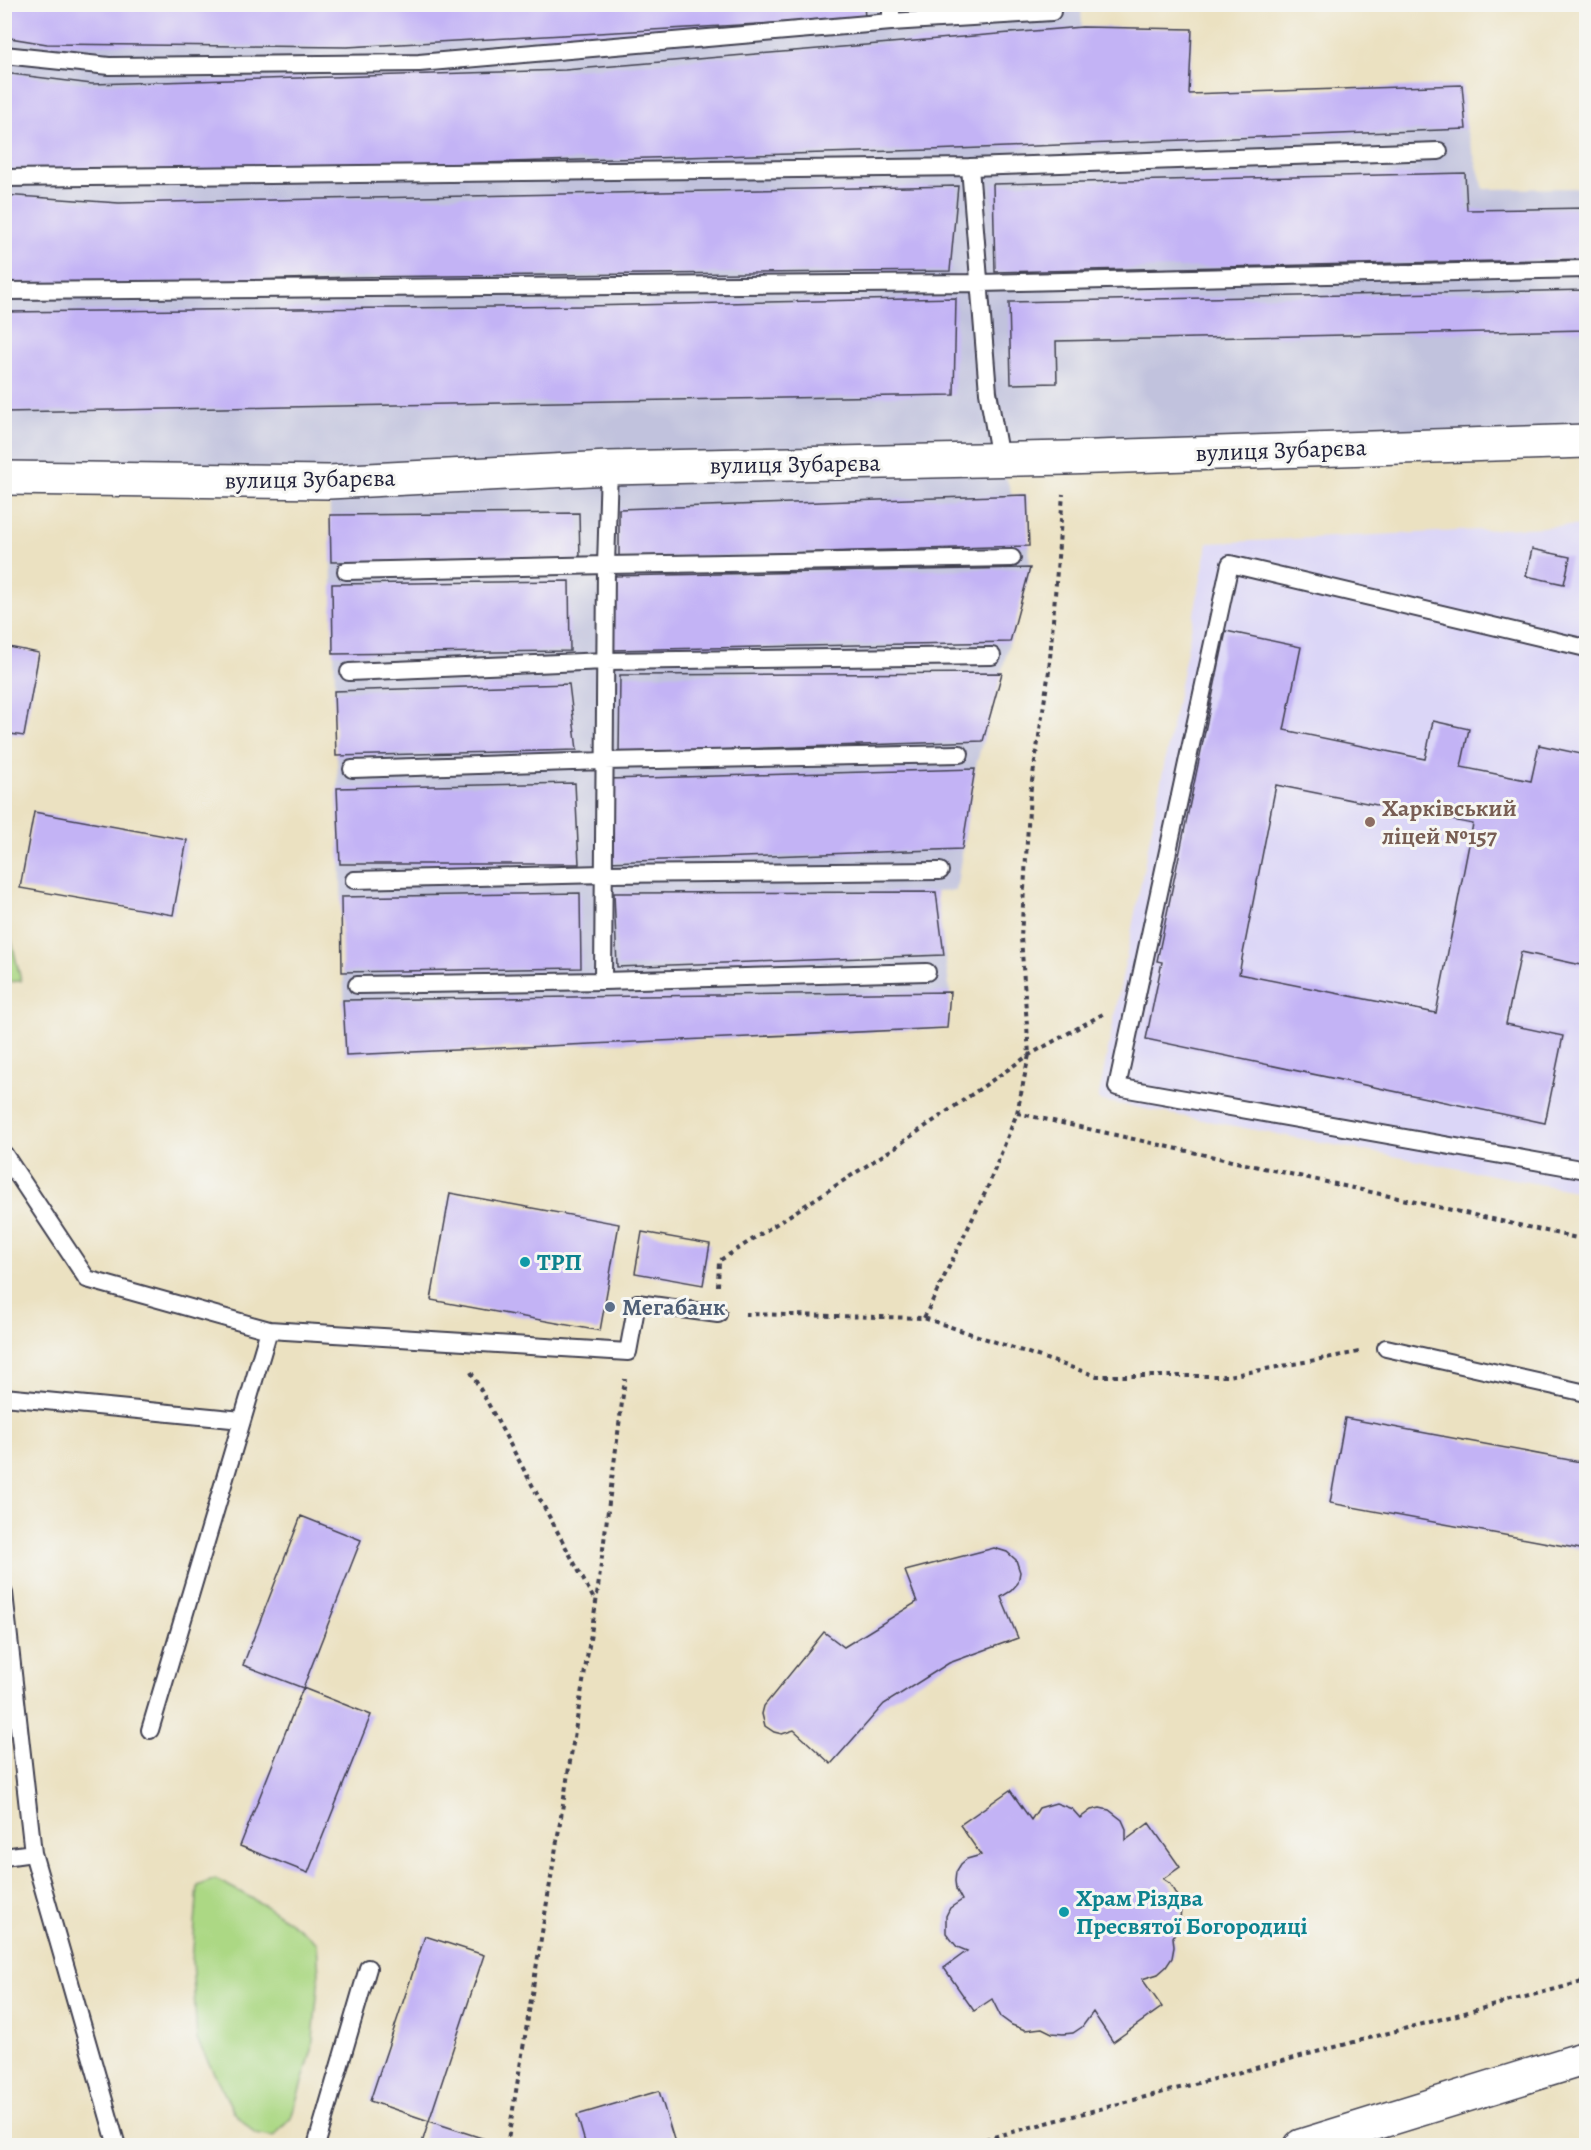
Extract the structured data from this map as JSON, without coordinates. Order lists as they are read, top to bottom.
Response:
{
  "streets": {
    "street": ["вулиця Зубарєва"]
  },
  "places": [
    "Харківський ліцей №157",
    "ТРП",
    "Мегабанк",
    "Храм Різдва Пресвятої Богородиці"
  ]
}
